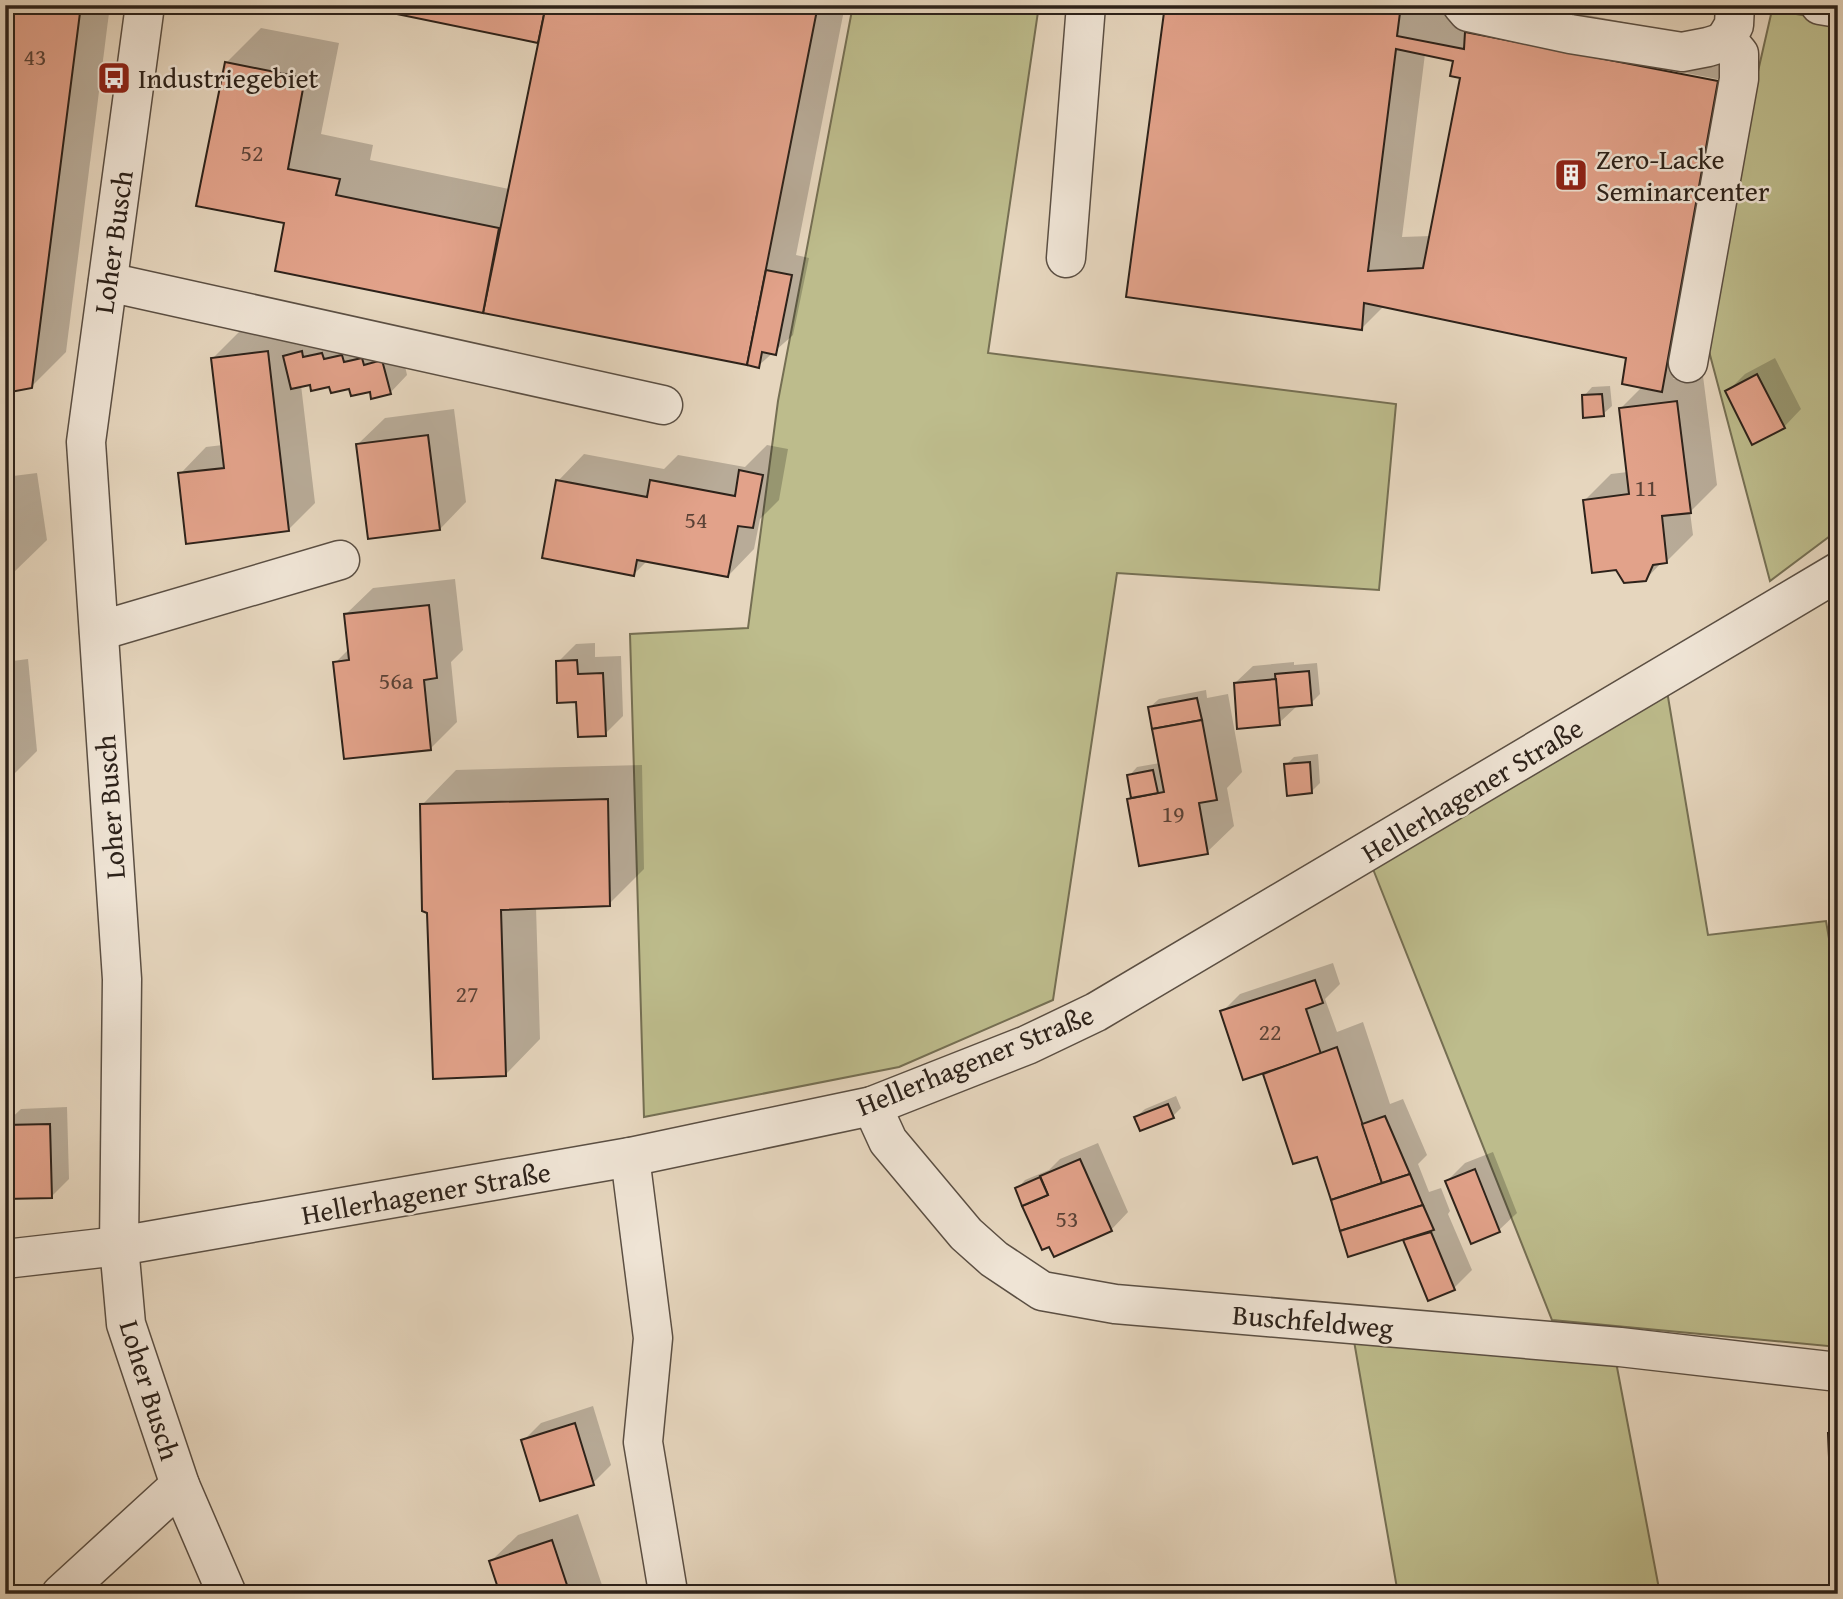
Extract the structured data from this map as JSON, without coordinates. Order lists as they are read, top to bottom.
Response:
{
  "streets": {
    "street": ["Loher Busch", "Hellerhagener Straße", "Buschfeldweg"]
  },
  "crossings": [
    ["Loher Busch", "Hellerhagener Straße"],
    ["Hellerhagener Straße", "Buschfeldweg"]
  ],
  "places": {
    "bus stop": ["Industriegebiet"],
    "building": ["Zero-Lacke Seminarcenter"]
  },
  "house_numbers": [
    "43",
    "52",
    "11",
    "54",
    "56a",
    "19",
    "27",
    "22",
    "53"
  ]
}
